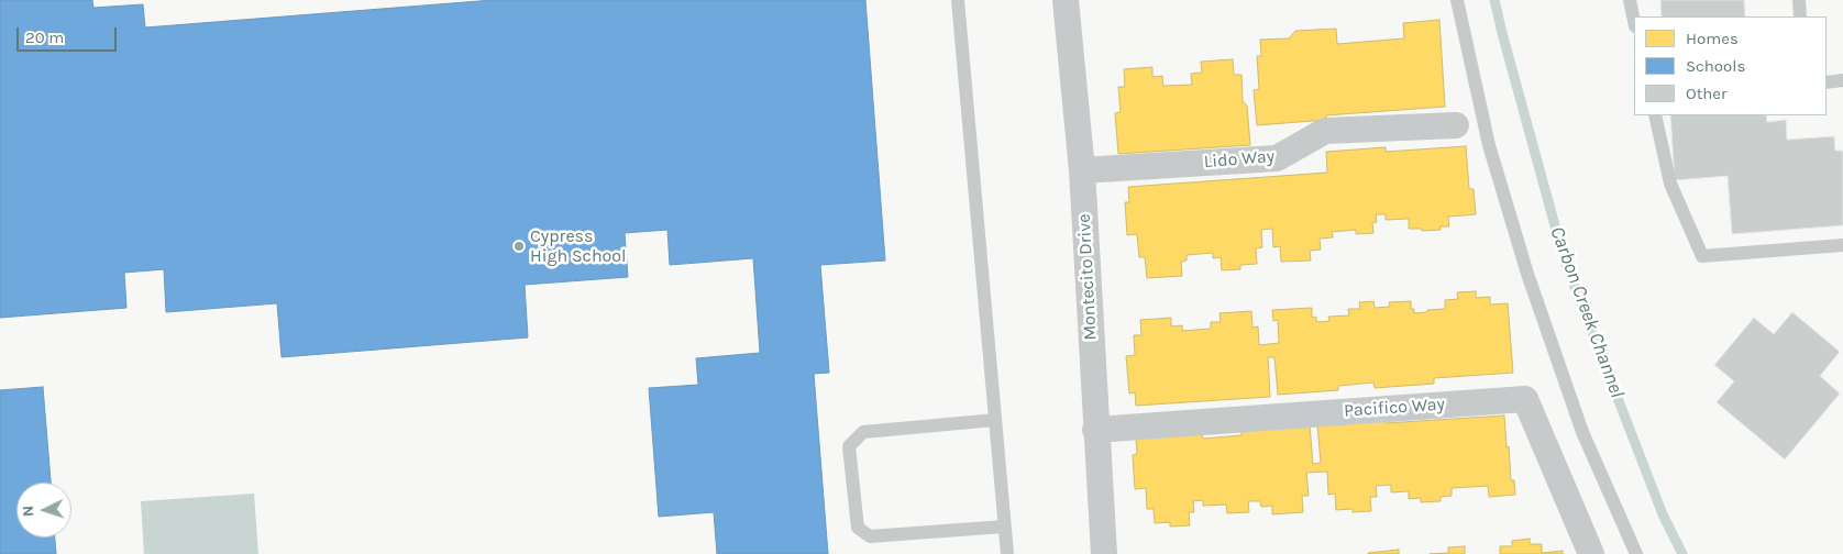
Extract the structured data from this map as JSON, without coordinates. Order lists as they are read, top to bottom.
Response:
{
  "streets": {
    "street": ["Lido Way", "Montecito Drive", "Pacifico Way"]
  },
  "crossings": [
    ["Lido Way", "Montecito Drive"],
    ["Montecito Drive", "Pacifico Way"]
  ],
  "water": ["Carbon Creek Channel"],
  "places": ["Cypress High School"],
  "legend": ["Homes", "Schools", "Other"],
  "scale_bar": "20 m",
  "north": "left"
}
